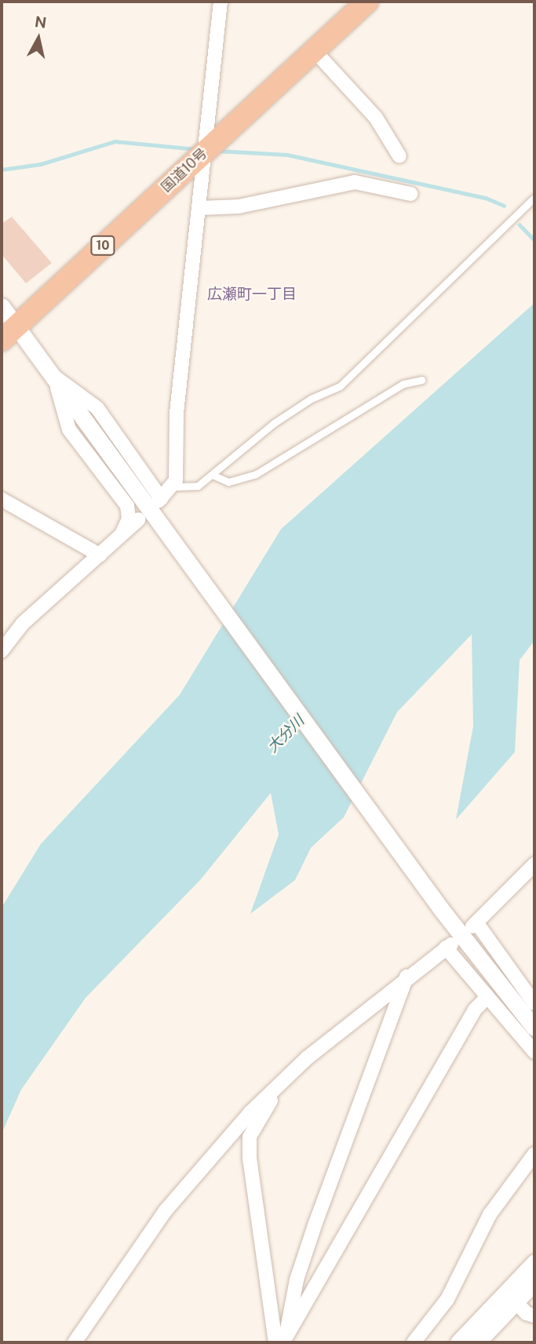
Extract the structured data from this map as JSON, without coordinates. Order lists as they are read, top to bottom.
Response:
{
  "streets": {
    "highway": ["国道10号", "10"]
  },
  "districts": ["広瀬町一丁目"],
  "water": ["大分川"],
  "north": "top"
}
